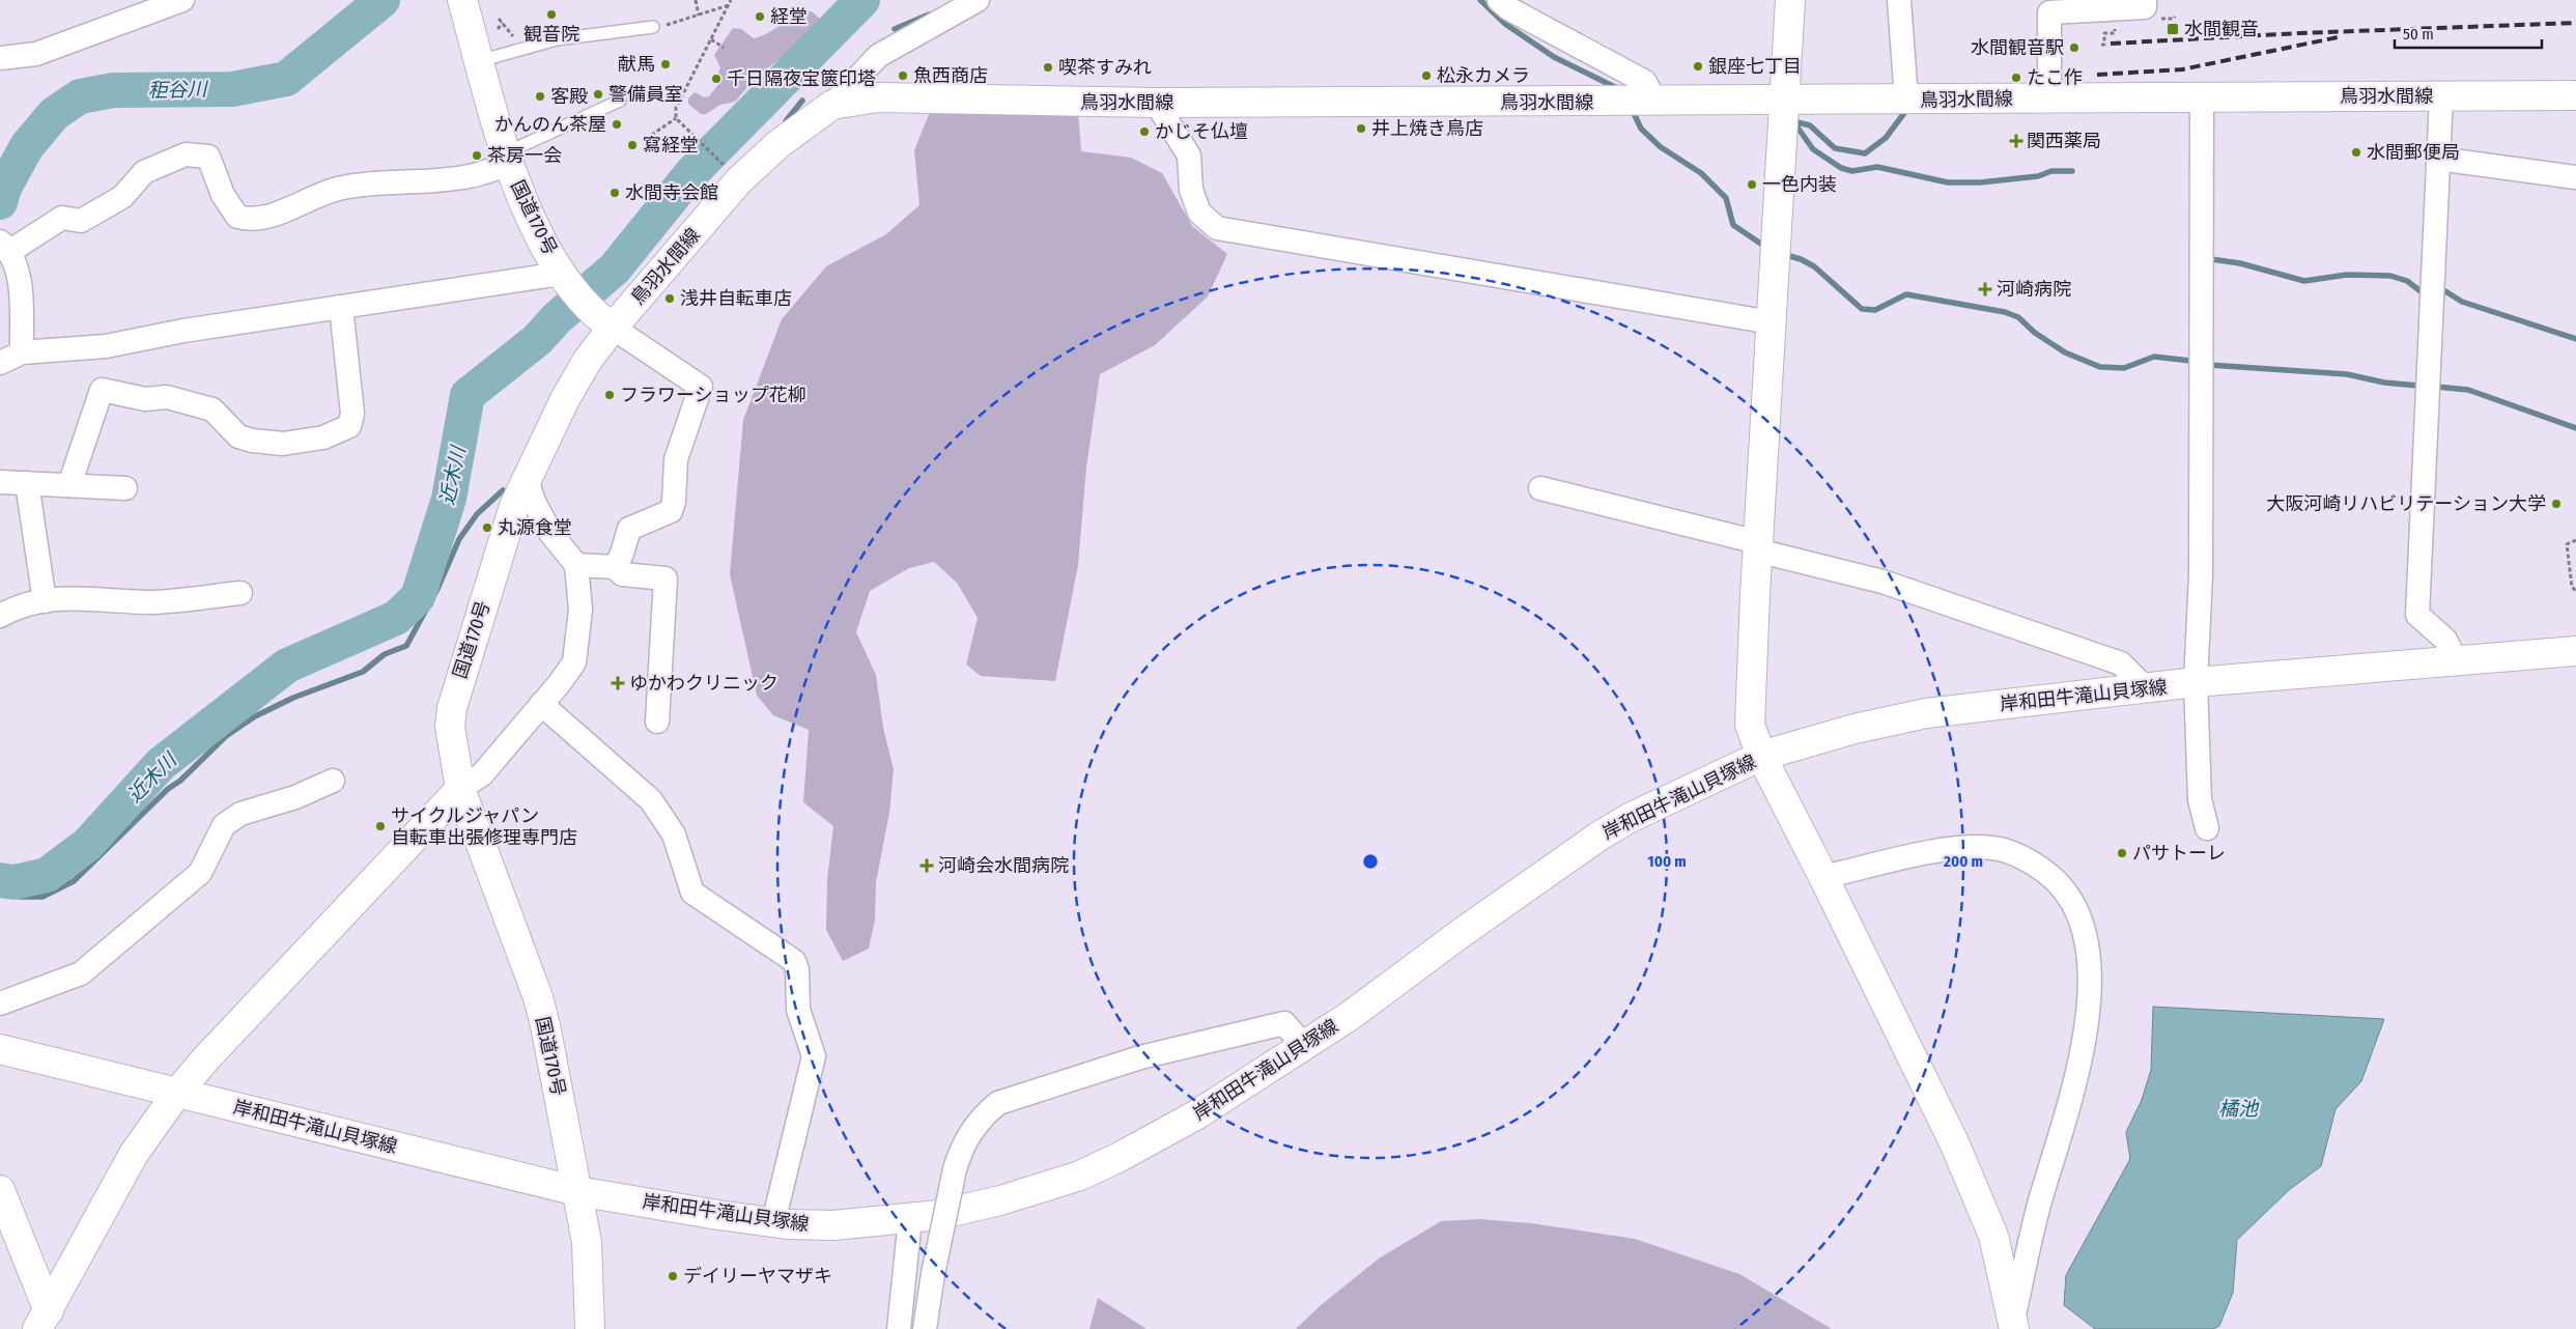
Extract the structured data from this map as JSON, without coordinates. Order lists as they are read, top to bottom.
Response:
{
  "streets": {
    "main road": ["鳥羽水間線", "国道170号", "岸和田牛滝山貝塚線"]
  },
  "crossings": [
    ["鳥羽水間線", "国道170号"],
    ["国道170号", "岸和田牛滝山貝塚線"]
  ],
  "water": ["秬谷川", "近木川", "橘池"],
  "places": {
    "other": [
      "観音院",
      "経堂",
      "水間観音駅",
      "献馬",
      "銀座七丁目",
      "喫茶すみれ",
      "魚西商店",
      "松永カメラ",
      "たこ作",
      "千日隔夜宝篋印塔",
      "警備員室",
      "客殿",
      "かんのん茶屋",
      "井上焼き鳥店",
      "かじそ仏壇",
      "寫経堂",
      "水間郵便局",
      "茶房一会",
      "一色内装",
      "水間寺会館",
      "浅井自転車店",
      "フラワーショップ花柳",
      "大阪河崎リハビリテーション大学",
      "丸源食堂",
      "サイクルジャパン 自転車出張修理専門店",
      "パサトーレ",
      "デイリーヤマザキ"
    ],
    "transit": ["水間観音"],
    "health": [
      "関西薬局",
      "河崎病院",
      "ゆかわクリニック",
      "河崎会水間病院"
    ]
  },
  "scale_bar": "50 m",
  "rings": ["100 m", "200 m"]
}
